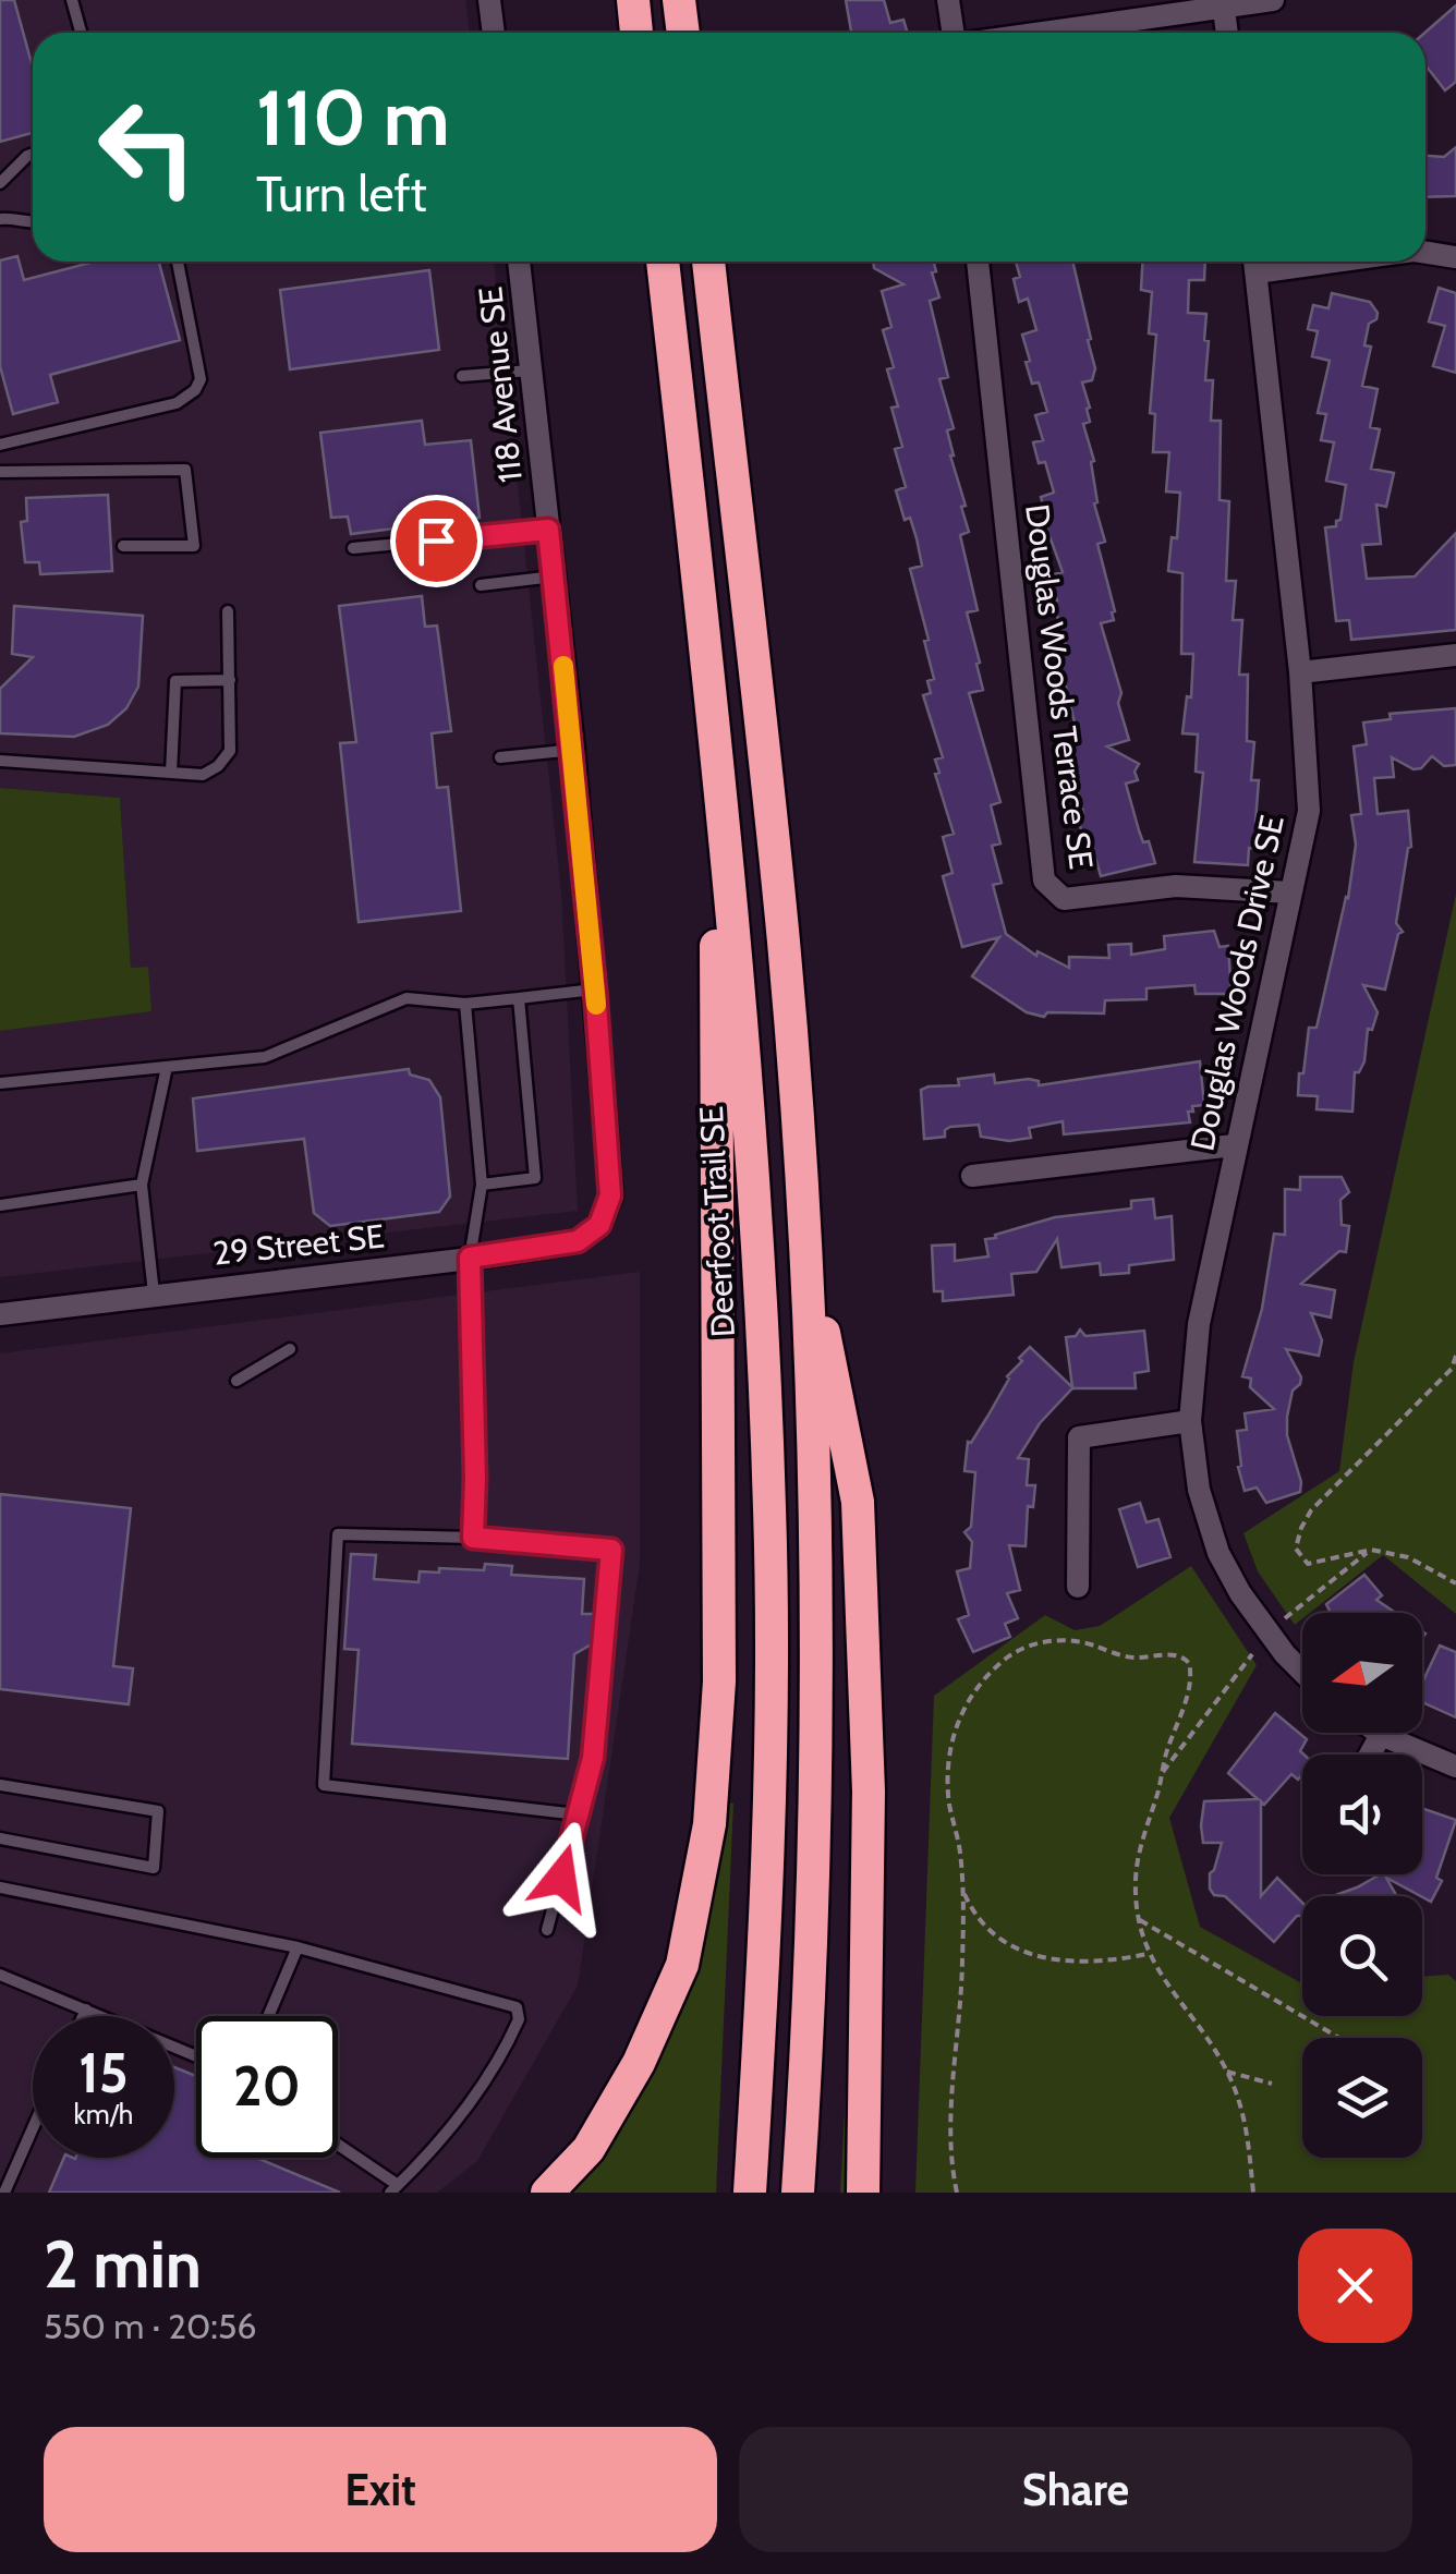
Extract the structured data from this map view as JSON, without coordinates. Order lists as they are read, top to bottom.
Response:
{
  "streets": {
    "highway": ["Deerfoot Trail SE"],
    "street": [
      "118 Avenue SE",
      "Douglas Woods Terrace SE",
      "Douglas Woods Drive SE",
      "29 Street SE"
    ]
  },
  "crossings": [
    ["118 Avenue SE", "29 Street SE"],
    ["Douglas Woods Terrace SE", "Douglas Woods Drive SE"]
  ],
  "north": "left",
  "page": {
    "turn": ["110 m", "Turn left"],
    "speed": "15 km/h",
    "limit": "20",
    "heading": ["2 min", "550 m · 20:56"],
    "buttons": ["Exit", "Share"]
  }
}
